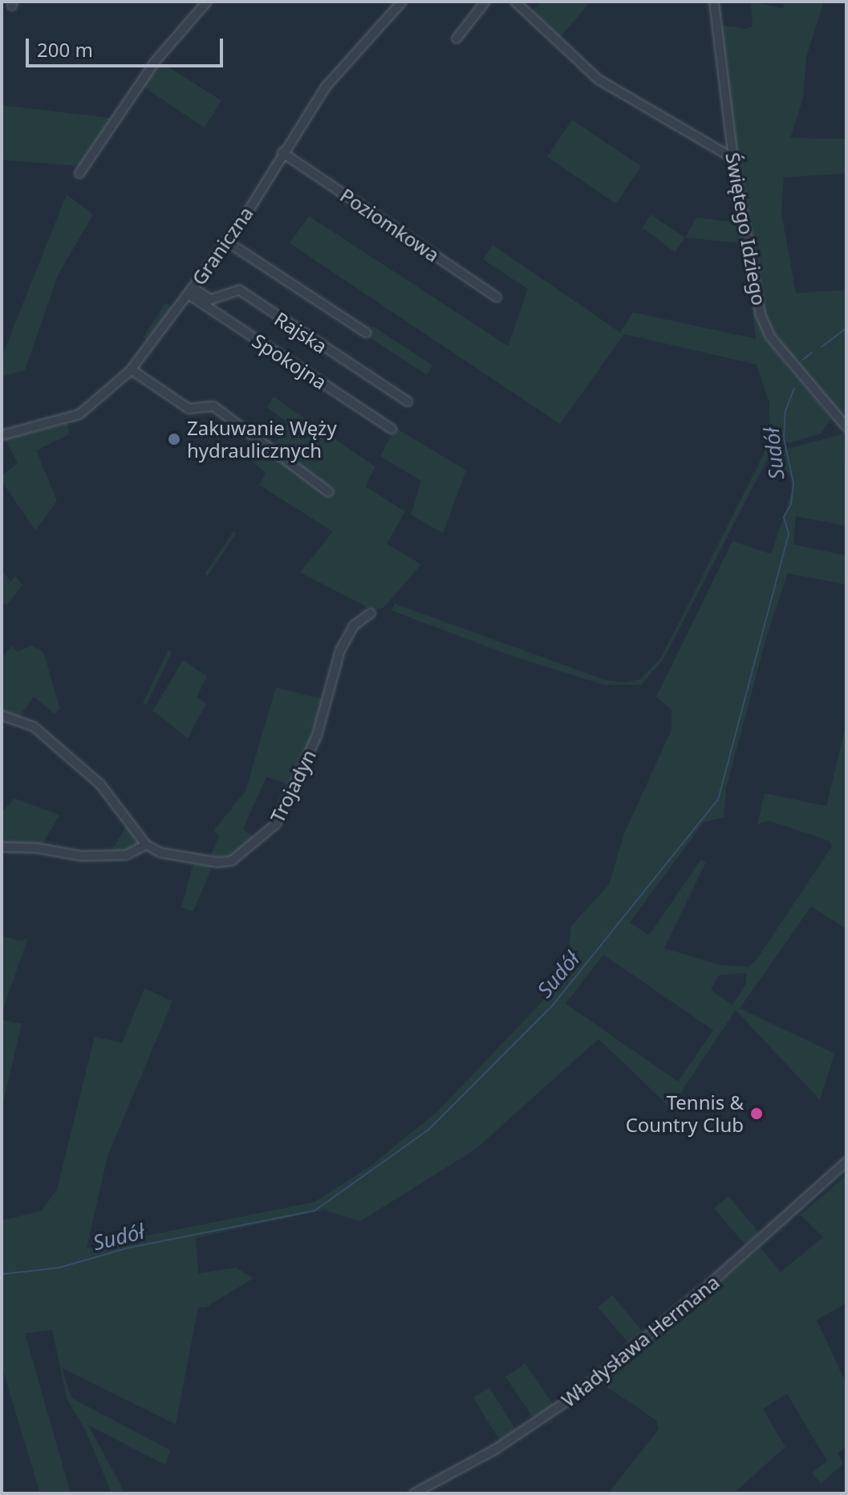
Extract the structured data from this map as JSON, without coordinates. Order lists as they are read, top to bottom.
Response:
{
  "streets": {
    "street": [
      "Poziomkowa",
      "Świętego Idziego",
      "Graniczna",
      "Rajska",
      "Spokojna",
      "Trojadyn",
      "Władysława Hermana"
    ]
  },
  "crossings": [
    ["Poziomkowa", "Graniczna"],
    ["Graniczna", "Rajska"],
    ["Graniczna", "Spokojna"],
    ["Rajska", "Spokojna"]
  ],
  "water": ["Sudół"],
  "places": ["Zakuwanie Węży hydraulicznych", "Tennis & Country Club"],
  "scale_bar": "200 m"
}
